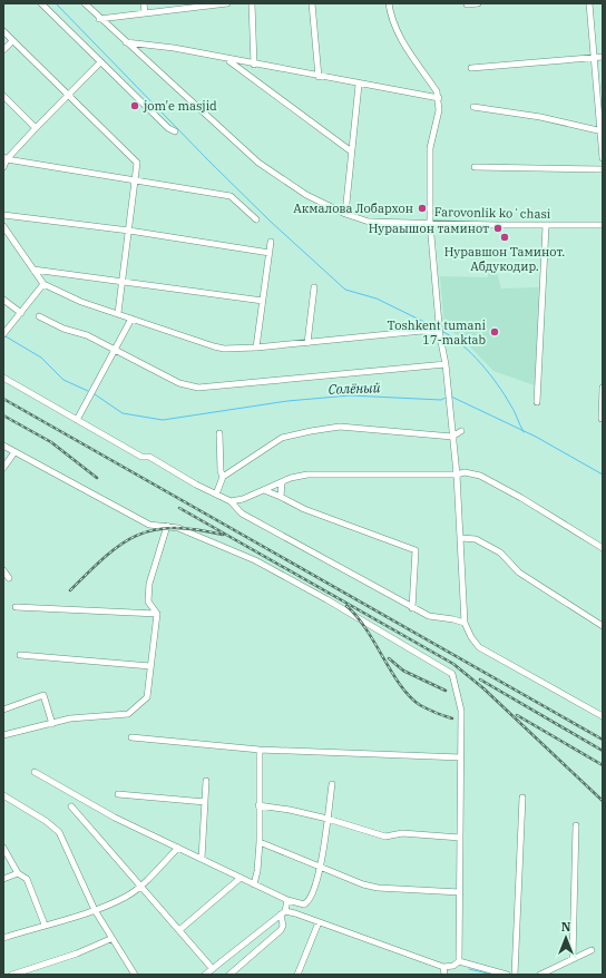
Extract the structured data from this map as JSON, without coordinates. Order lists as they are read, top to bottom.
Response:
{
  "streets": {
    "street": ["Farovonlik koʻchasi"]
  },
  "water": ["Солёный"],
  "places": [
    "jom'e masjid",
    "Акмалова Лобархон",
    "Нураышон таминот",
    "Нуравшон Таминот. Абдукодир.",
    "Toshkent tumani 17-maktab"
  ],
  "north": "top"
}
